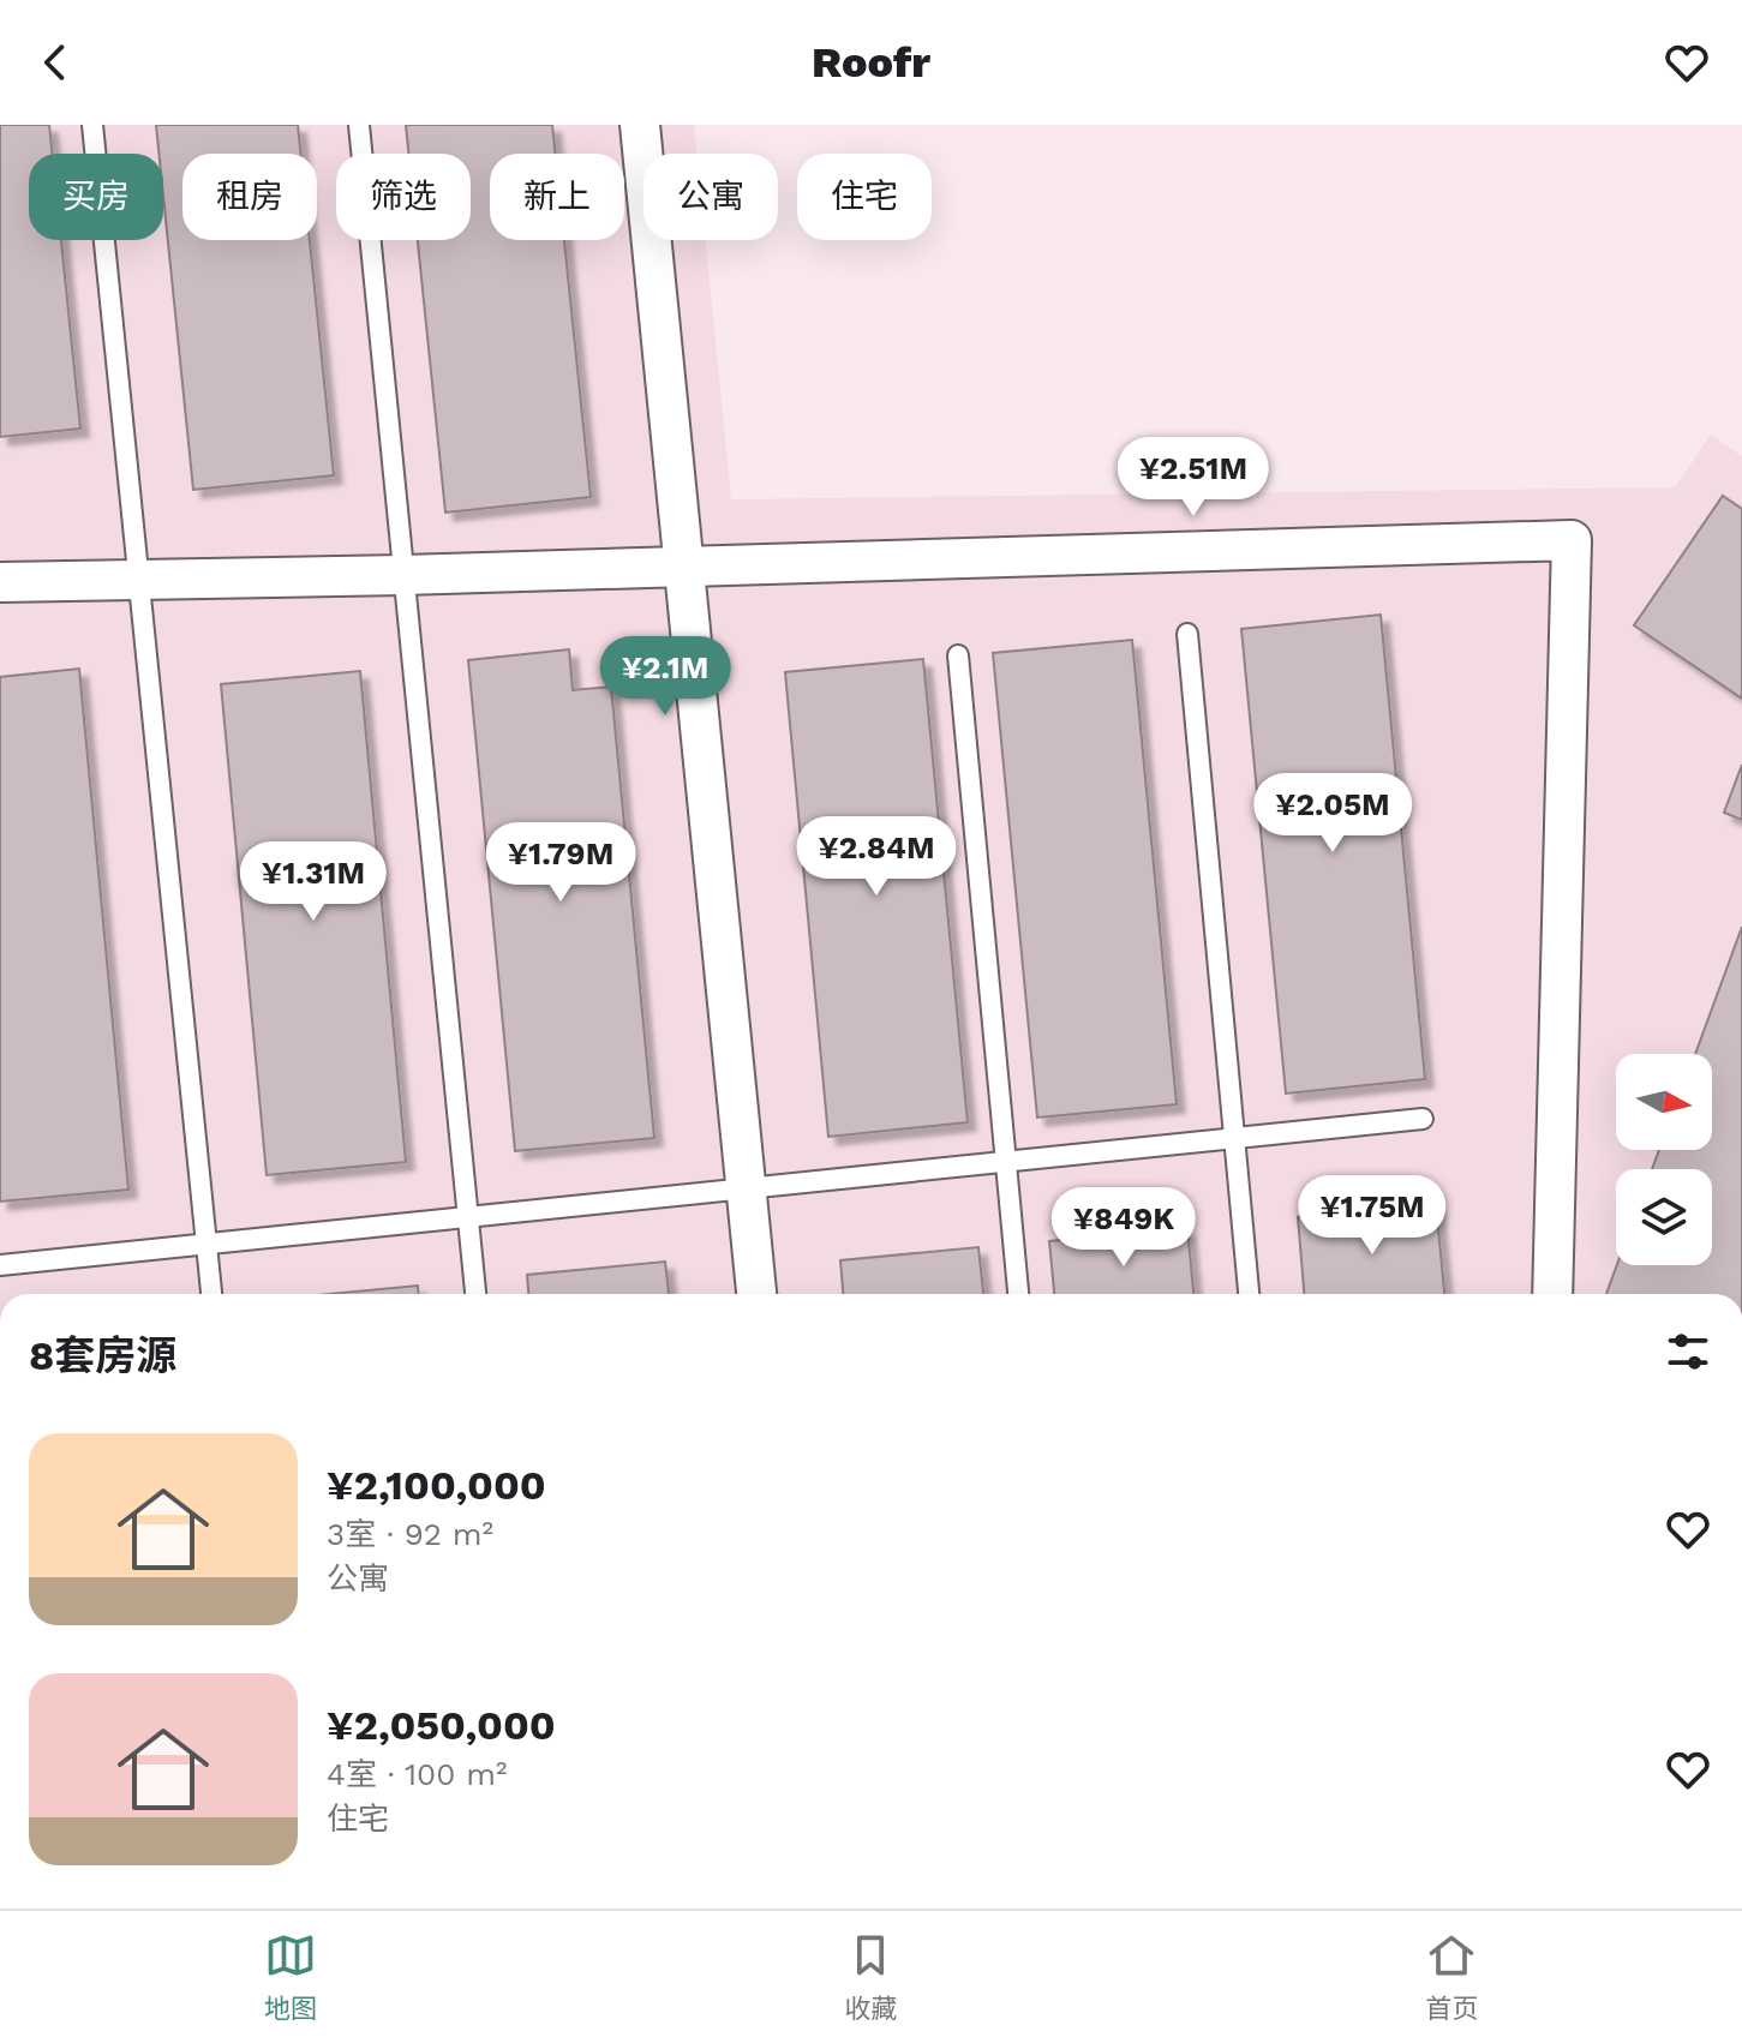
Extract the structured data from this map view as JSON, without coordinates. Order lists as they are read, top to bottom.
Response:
{
  "north": "right",
  "page": {
    "header": "Roofr",
    "chip": [
      "买房",
      "租房",
      "筛选",
      "新上",
      "公寓",
      "住宅"
    ],
    "price": [
      "¥2.51M",
      "¥2.1M",
      "¥2.05M",
      "¥2.84M",
      "¥1.79M",
      "¥1.31M",
      "¥1.75M",
      "¥849K"
    ],
    "heading": "8套房源",
    "list": [
      {
        "name": "¥2,100,000",
        "note": "3室 · 92 m² · 公寓"
      },
      {
        "name": "¥2,050,000",
        "note": "4室 · 100 m² · 住宅"
      }
    ],
    "tabs": ["地图", "收藏", "首页"]
  }
}
